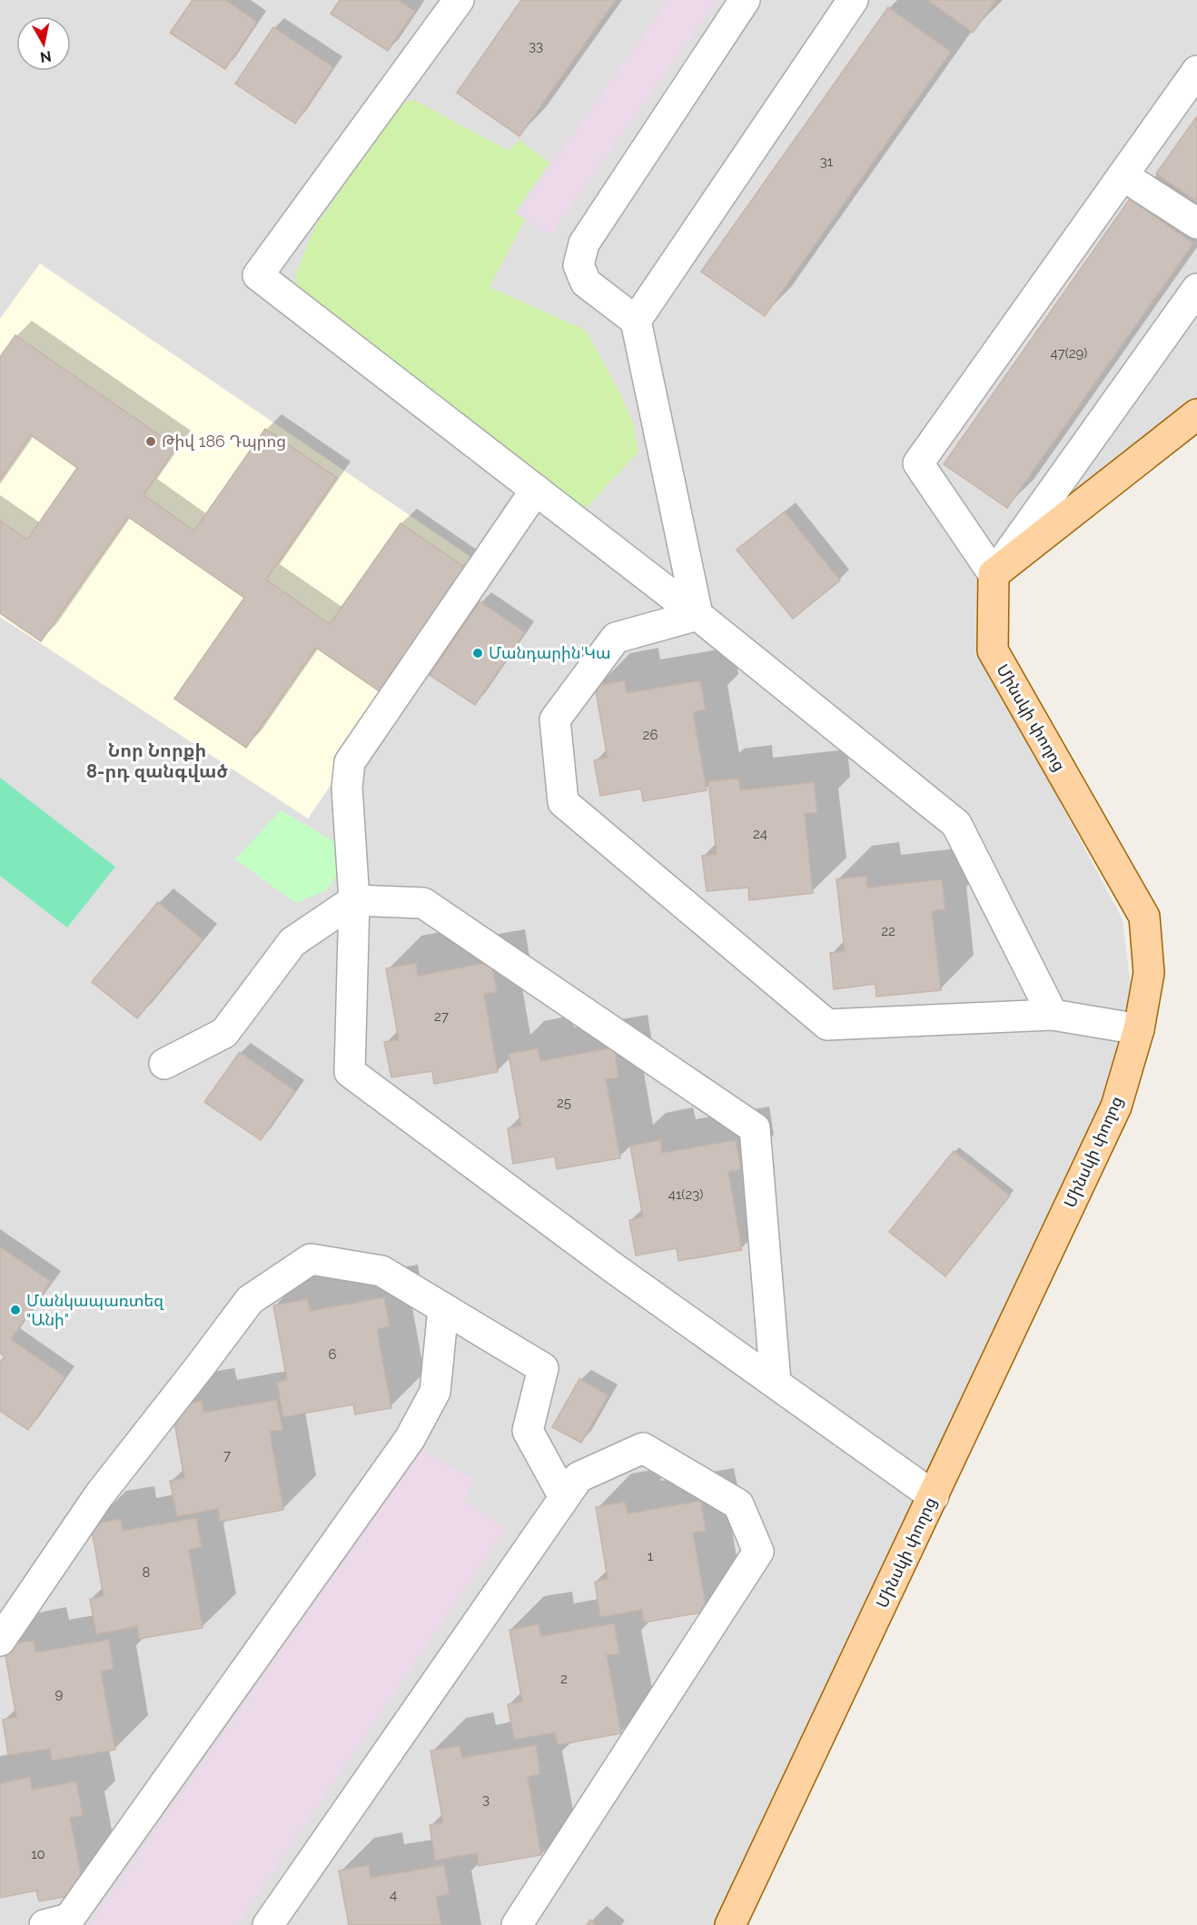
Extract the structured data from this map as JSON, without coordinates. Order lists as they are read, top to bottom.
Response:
{
  "streets": {
    "main road": ["Մինսկի փողոց"]
  },
  "districts": ["Նոր Նորքի 8-րդ զանգված"],
  "places": ["Թիվ 186 Դպրոց", "Մանդարին'Կա", "Մանկապառտեզ \"Անի\""],
  "house_numbers": [
    "33",
    "31",
    "47(29)",
    "26",
    "24",
    "22",
    "27",
    "25",
    "41(23)",
    "6",
    "7",
    "1",
    "8",
    "2",
    "9",
    "3",
    "10",
    "4"
  ],
  "north": "bottom"
}
